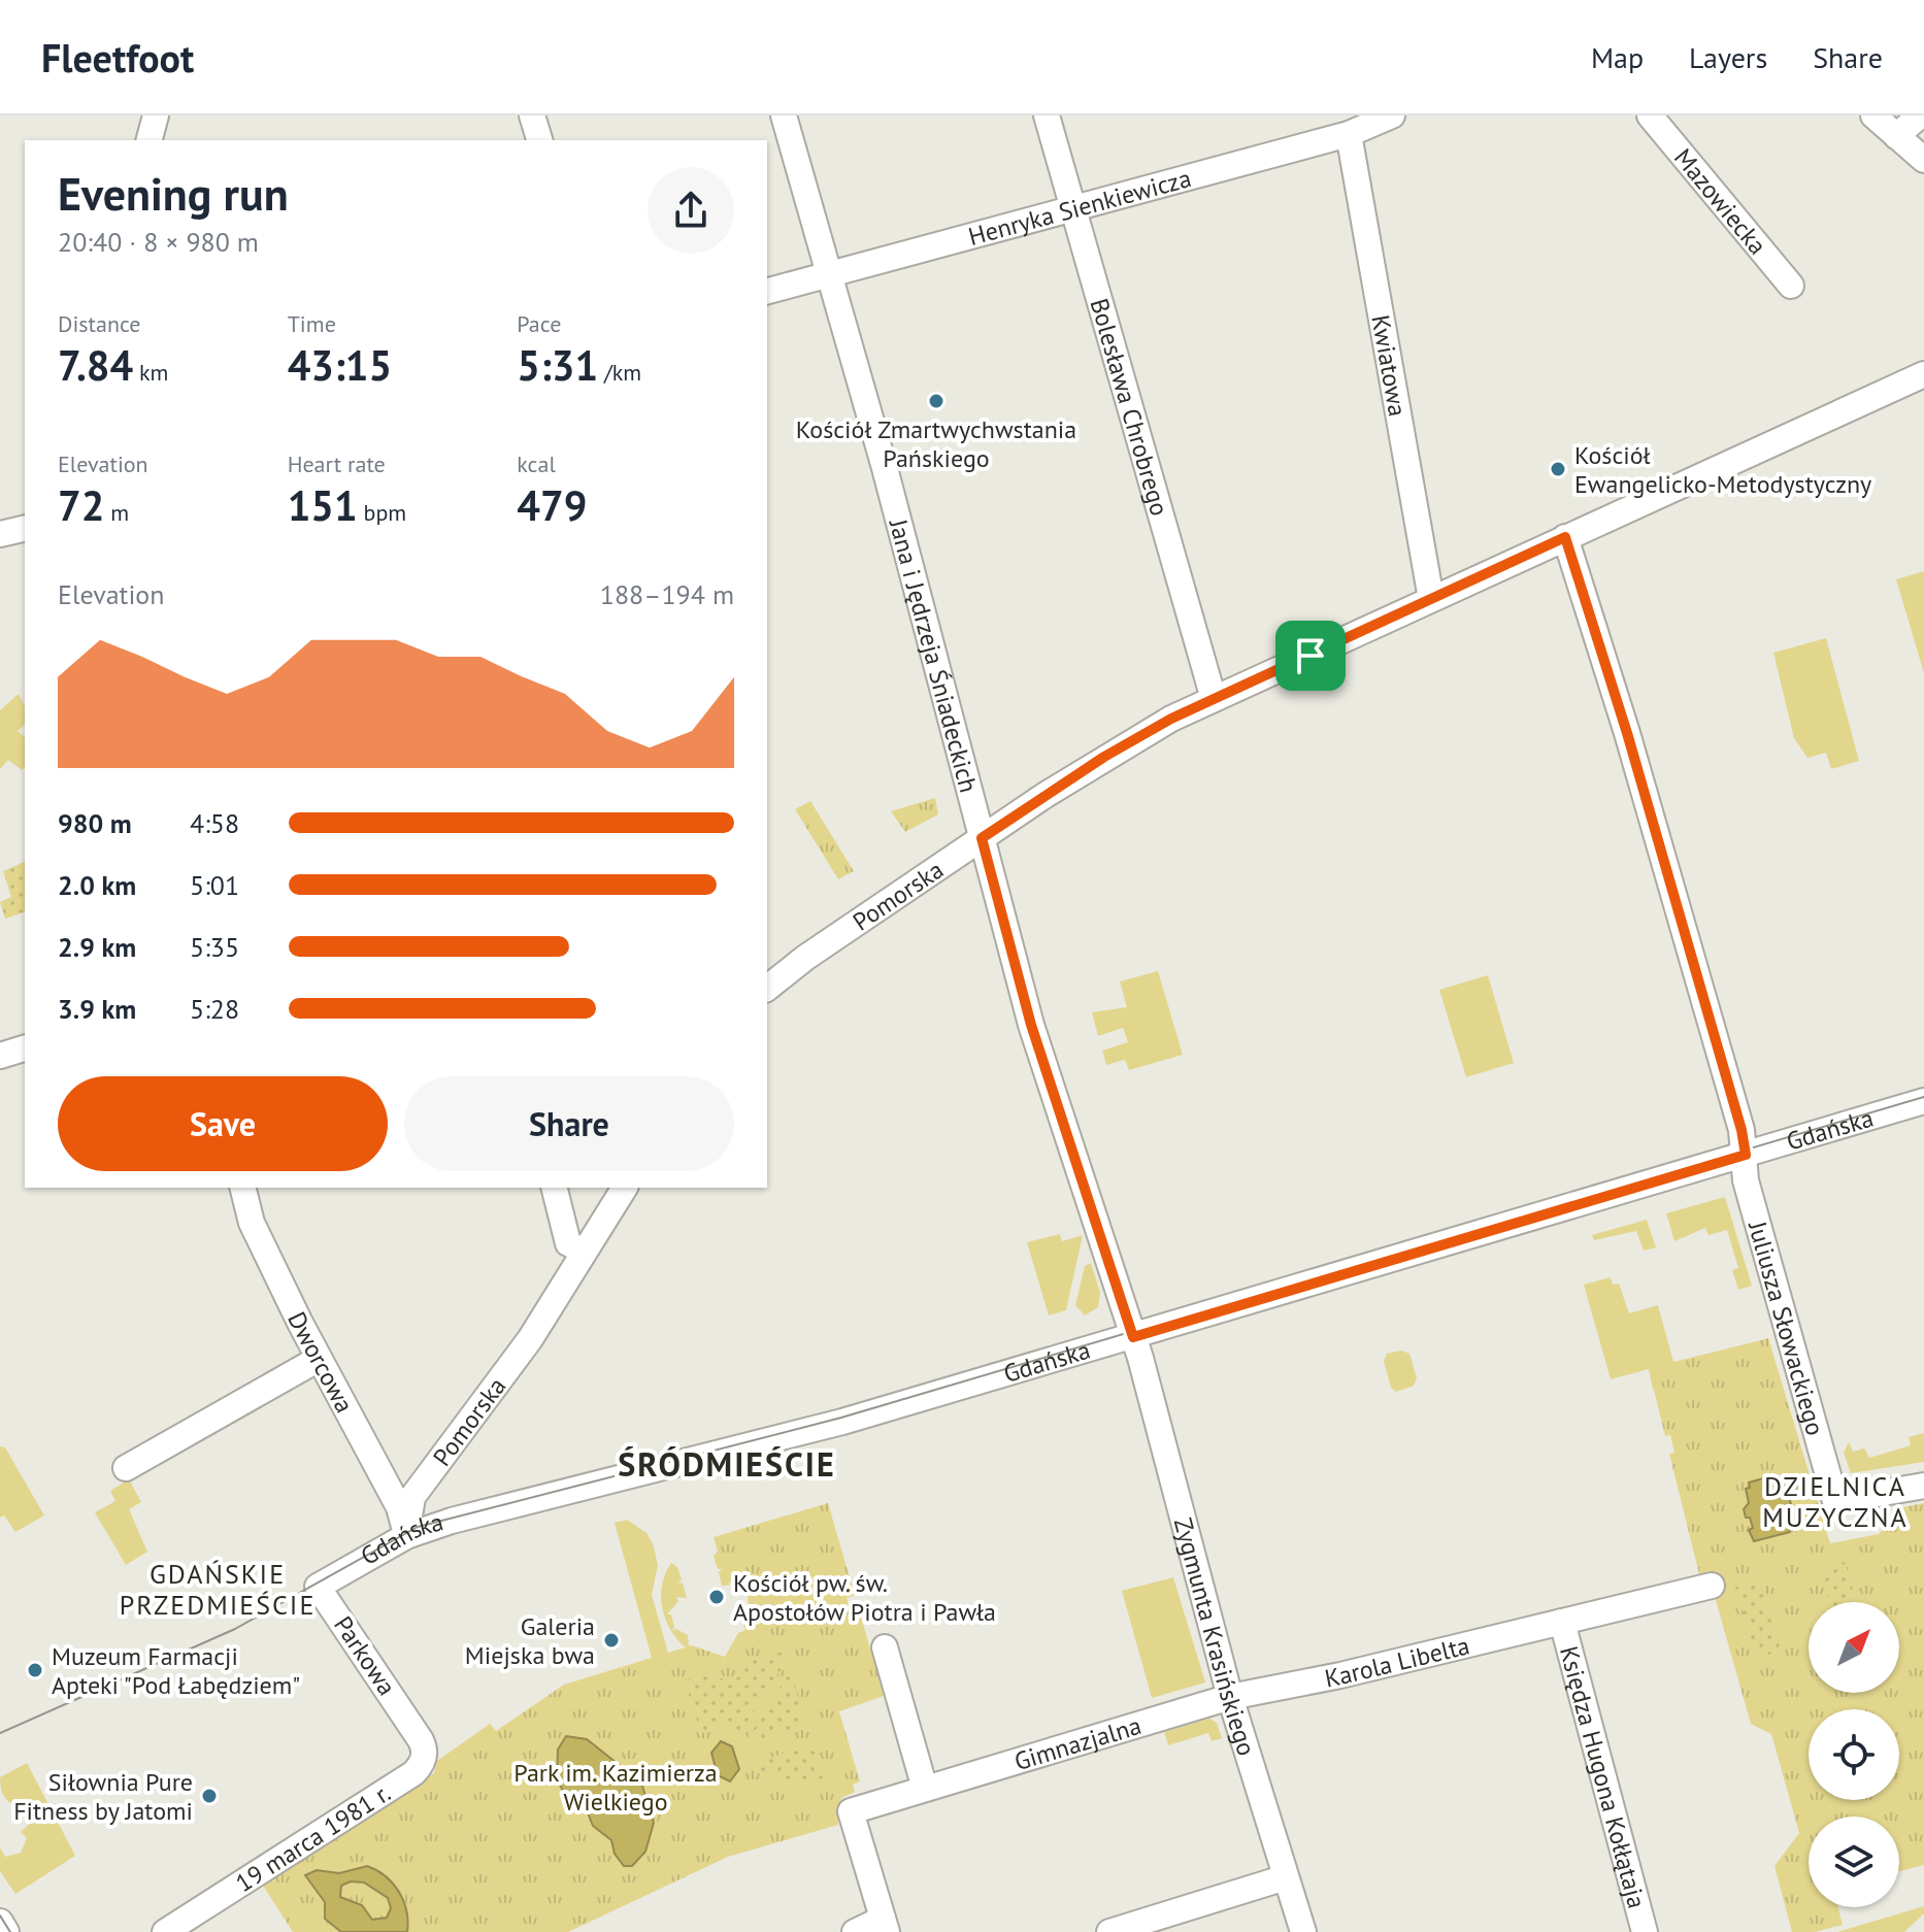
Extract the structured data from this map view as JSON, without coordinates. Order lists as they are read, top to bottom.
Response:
{
  "streets": {
    "street": [
      "Mazowiecka",
      "Henryka Sienkiewicza",
      "Kwiatowa",
      "Bolesława Chrobrego",
      "Jana i Jędrzeja Śniadeckich",
      "Pomorska",
      "Gdańska",
      "Juliusza Słowackiego",
      "Dworcowa",
      "Zygmunta Krasińskiego",
      "Parkowa",
      "Karola Libelta",
      "Gimnazjalna",
      "Księdza Hugona Kołłątaja",
      "19 marca 1981 r."
    ]
  },
  "crossings": [
    ["Henryka Sienkiewicza", "Kwiatowa"],
    ["Henryka Sienkiewicza", "Bolesława Chrobrego"],
    ["Henryka Sienkiewicza", "Jana i Jędrzeja Śniadeckich"],
    ["Kwiatowa", "Pomorska"],
    ["Bolesława Chrobrego", "Pomorska"],
    ["Jana i Jędrzeja Śniadeckich", "Pomorska"],
    ["Jana i Jędrzeja Śniadeckich", "Gdańska"],
    ["Jana i Jędrzeja Śniadeckich", "Zygmunta Krasińskiego"],
    ["Pomorska", "Gdańska"],
    ["Pomorska", "Juliusza Słowackiego"],
    ["Pomorska", "Dworcowa"],
    ["Gdańska", "Juliusza Słowackiego"],
    ["Gdańska", "Dworcowa"],
    ["Gdańska", "Zygmunta Krasińskiego"],
    ["Gdańska", "Parkowa"],
    ["Zygmunta Krasińskiego", "Karola Libelta"],
    ["Zygmunta Krasińskiego", "Gimnazjalna"],
    ["Parkowa", "19 marca 1981 r."],
    ["Karola Libelta", "Gimnazjalna"],
    ["Karola Libelta", "Księdza Hugona Kołłątaja"]
  ],
  "districts": ["ŚRÓDMIEŚCIE", "DZIELNICA MUZYCZNA", "GDAŃSKIE PRZEDMIEŚCIE"],
  "parks": ["Park im. Kazimierza Wielkiego"],
  "places": [
    "Kościół Zmartwychwstania Pańskiego",
    "Kościół Ewangelicko-Metodystyczny",
    "Kościół pw. św. Apostołów Piotra i Pawła",
    "Galeria Miejska bwa",
    "Muzeum Farmacji Apteki \"Pod Łabędziem\"",
    "Siłownia Pure Fitness by Jatomi"
  ],
  "north": "top right",
  "page": {
    "header": "Fleetfoot",
    "nav": ["Map", "Layers", "Share"],
    "heading": ["Evening run", "20:40 · 8 × 980 m"],
    "stats": [
      ["Distance", "7.84 km"],
      ["Time", "43:15"],
      ["Pace", "5:31 /km"],
      ["Elevation", "72 m"],
      ["Heart rate", "151 bpm"],
      ["kcal", "479"]
    ],
    "chart": ["Elevation", "188–194 m"],
    "list": [
      {
        "name": "980 m",
        "note": "4:58"
      },
      {
        "name": "2.0 km",
        "note": "5:01"
      },
      {
        "name": "2.9 km",
        "note": "5:35"
      },
      {
        "name": "3.9 km",
        "note": "5:28"
      }
    ],
    "buttons": ["Save", "Share"]
  }
}
